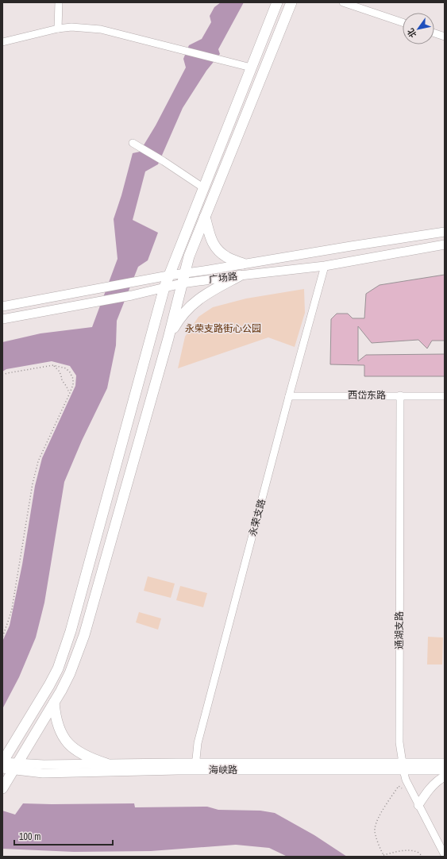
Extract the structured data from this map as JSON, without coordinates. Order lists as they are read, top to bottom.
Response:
{
  "streets": {
    "main road": ["广场路", "海峡路"],
    "street": ["西岱东路", "永荣支路", "通湖支路"]
  },
  "crossings": [
    ["广场路", "永荣支路"],
    ["西岱东路", "永荣支路"],
    ["西岱东路", "通湖支路"],
    ["永荣支路", "海峡路"],
    ["通湖支路", "海峡路"]
  ],
  "parks": ["永荣支路街心公园"],
  "scale_bar": "100 m",
  "north": "bottom left"
}
